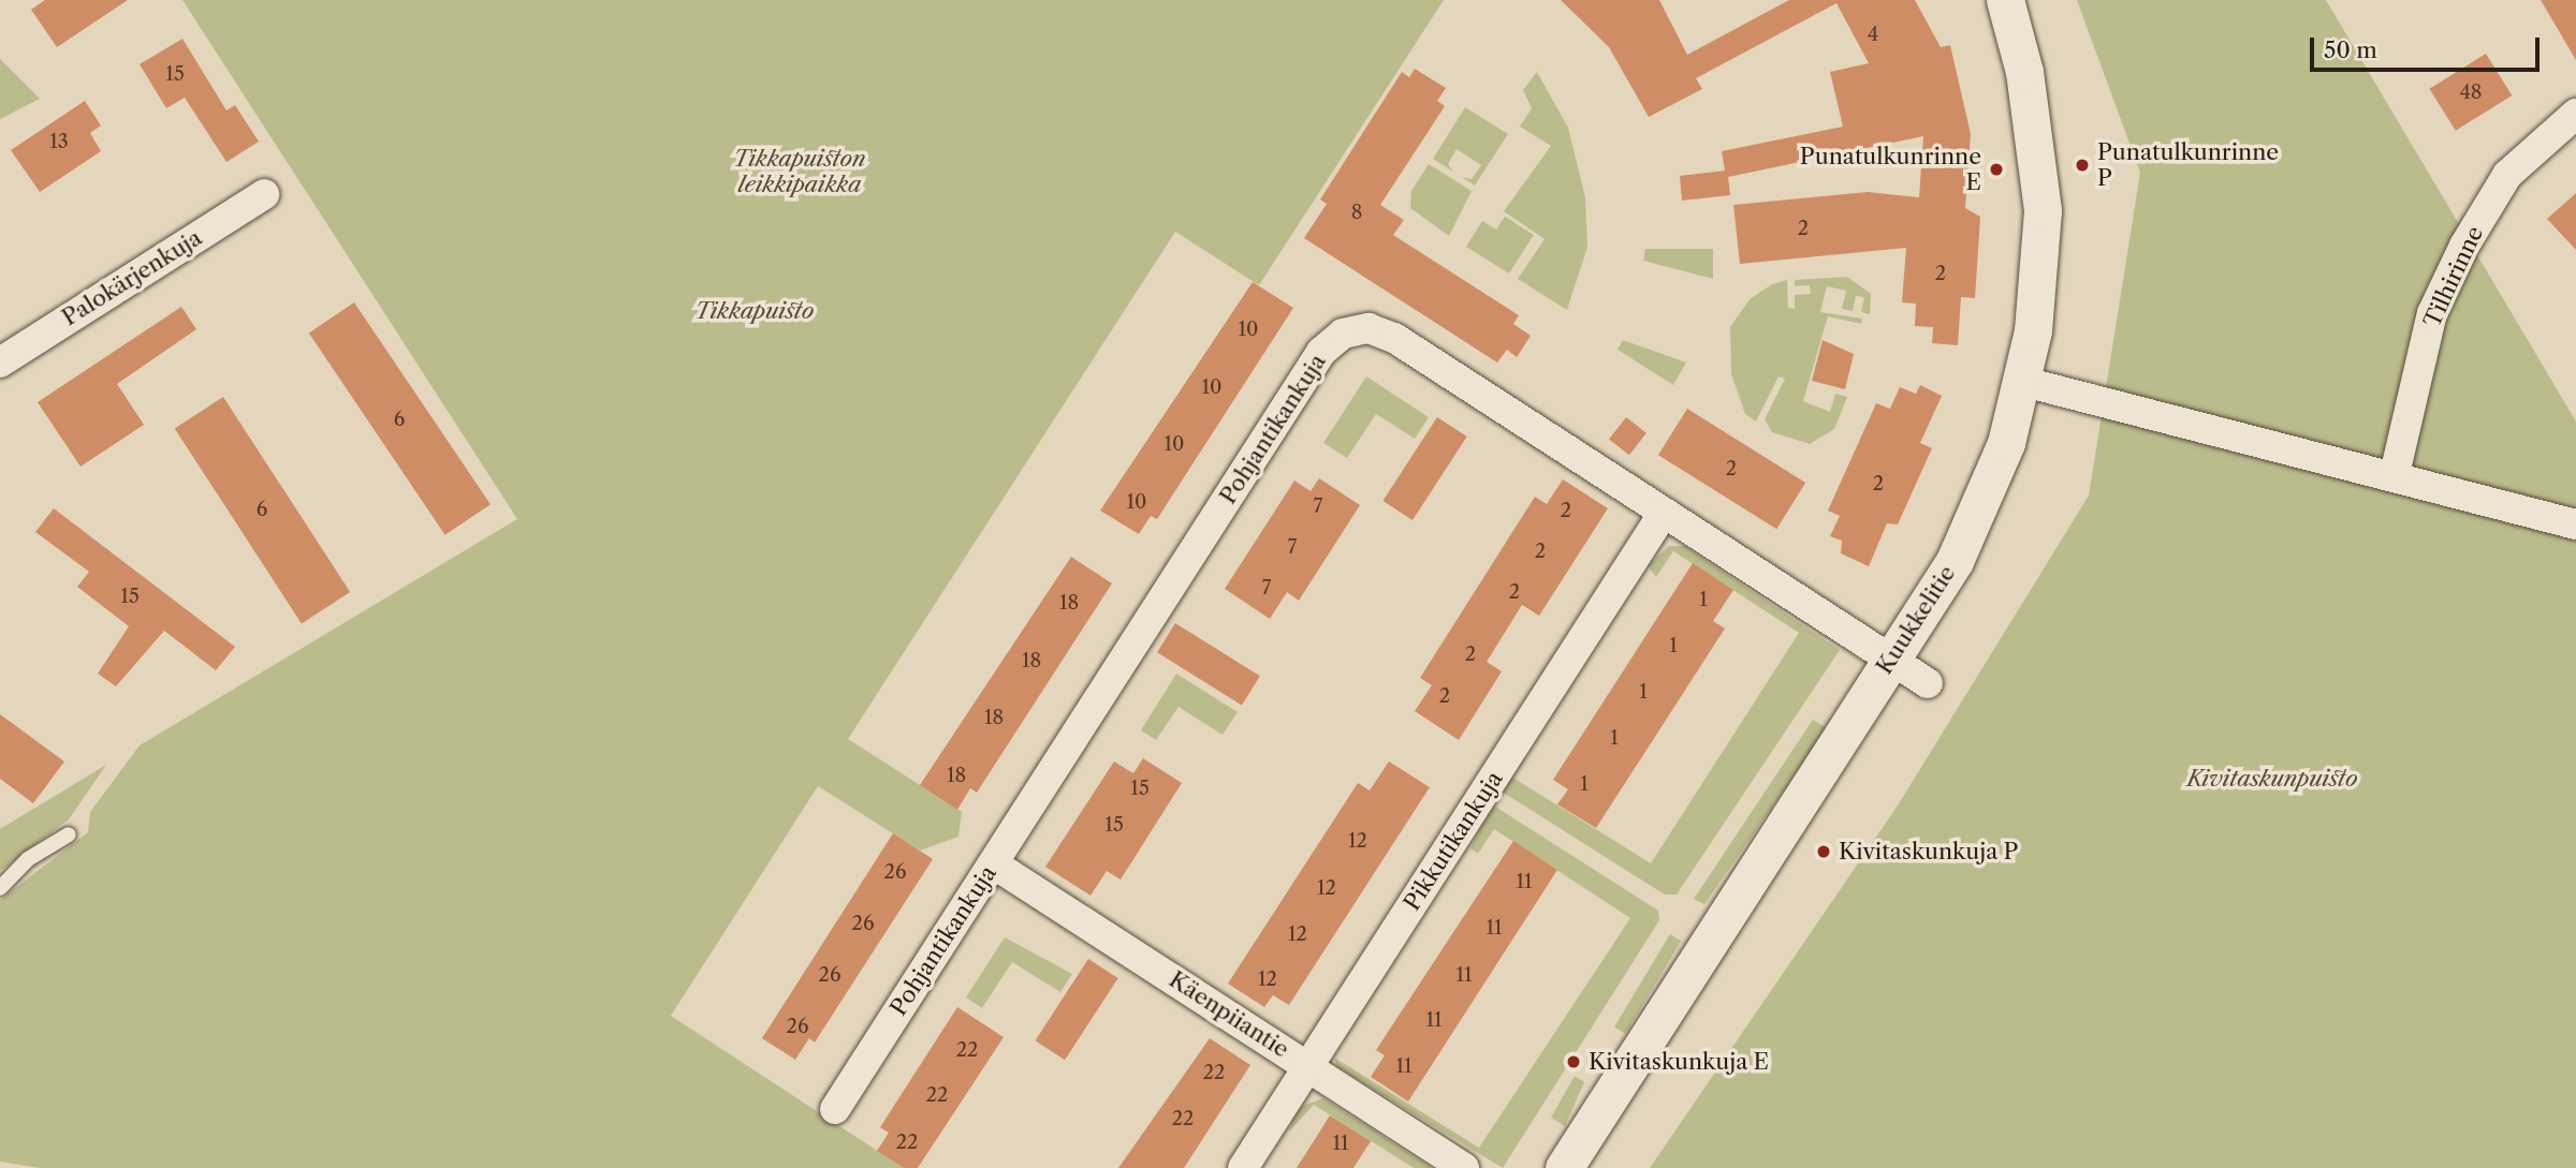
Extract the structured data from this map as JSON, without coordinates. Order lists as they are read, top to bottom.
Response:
{
  "streets": {
    "street": [
      "Tilhirinne",
      "Palokärjenkuja",
      "Pohjantikankuja",
      "Kuukkelitie",
      "Pikkutikankuja",
      "Käenpiiantie"
    ]
  },
  "crossings": [
    ["Pohjantikankuja", "Kuukkelitie"],
    ["Pohjantikankuja", "Pikkutikankuja"],
    ["Pohjantikankuja", "Käenpiiantie"],
    ["Pikkutikankuja", "Käenpiiantie"]
  ],
  "parks": ["Tikkapuiston leikkipaikka", "Tikkapuisto", "Kivitaskunpuisto"],
  "places": [
    "Punatulkunrinne P",
    "Punatulkunrinne E",
    "Kivitaskunkuja P",
    "Kivitaskunkuja E"
  ],
  "house_numbers": [
    "4",
    "15",
    "48",
    "13",
    "8",
    "2",
    "2",
    "10",
    "10",
    "6",
    "10",
    "2",
    "2",
    "10",
    "7",
    "6",
    "2",
    "7",
    "2",
    "7",
    "2",
    "15",
    "1",
    "18",
    "1",
    "2",
    "18",
    "1",
    "2",
    "18",
    "1",
    "18",
    "1",
    "15",
    "15",
    "12",
    "26",
    "11",
    "12",
    "26",
    "11",
    "12",
    "26",
    "11",
    "12",
    "11",
    "26",
    "22",
    "11",
    "22",
    "22",
    "22",
    "22",
    "11"
  ],
  "scale_bar": "50 m"
}
